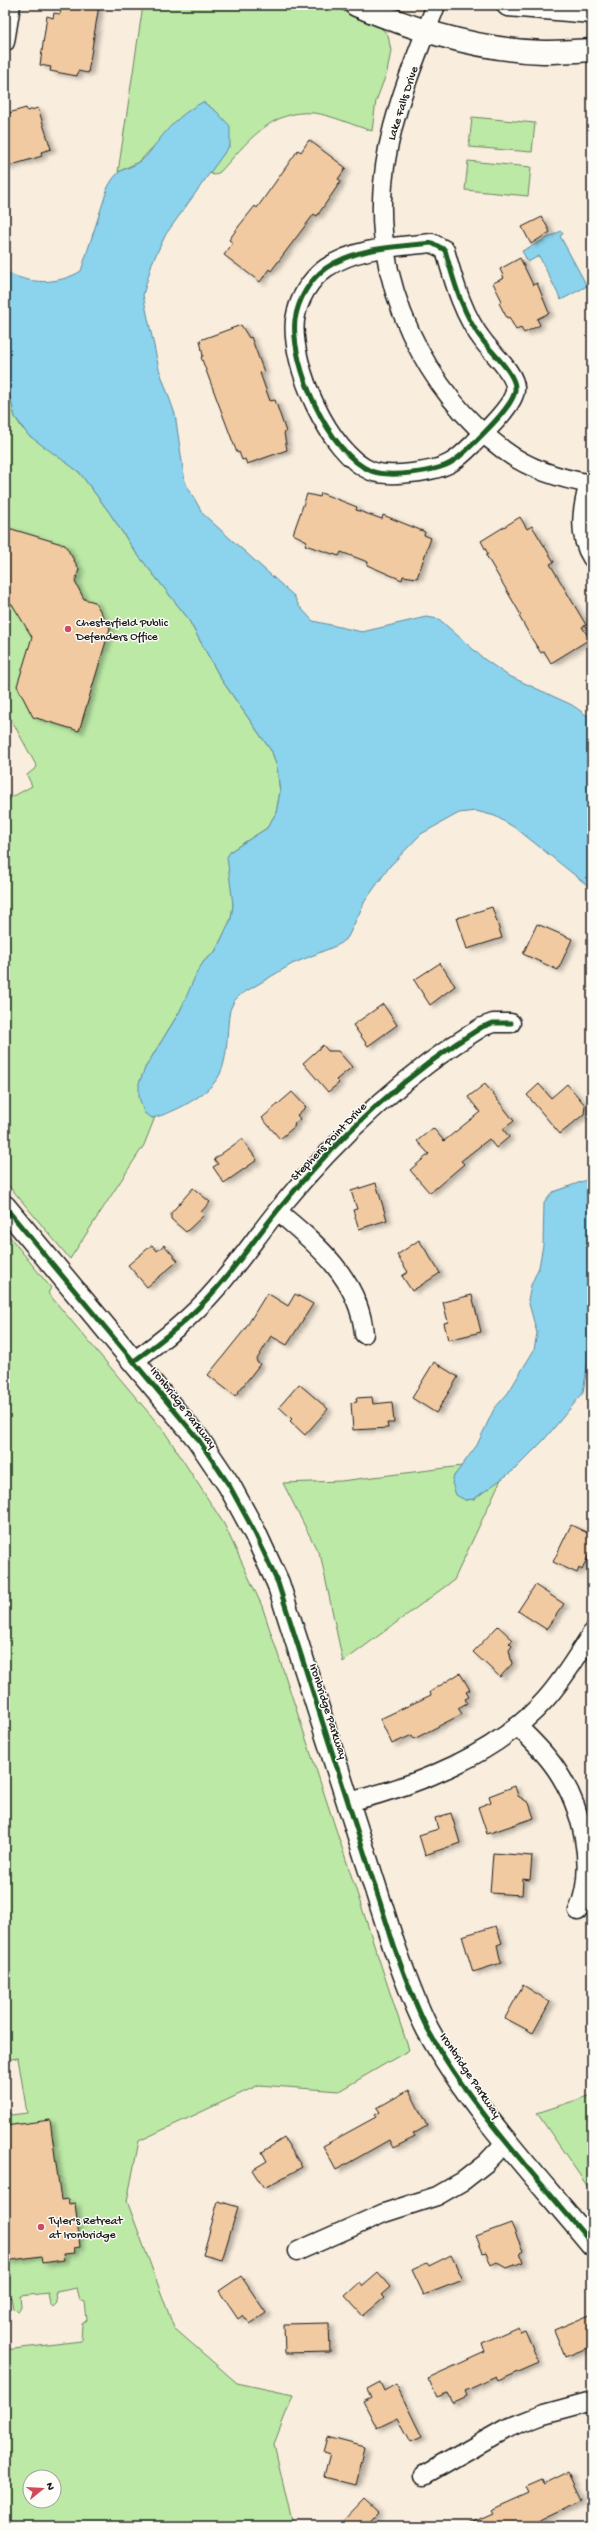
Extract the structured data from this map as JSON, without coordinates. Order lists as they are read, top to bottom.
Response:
{
  "streets": {
    "street": ["Lake Falls Drive", "Stephens Point Drive", "Ironbridge Parkway"]
  },
  "crossings": [
    ["Stephens Point Drive", "Ironbridge Parkway"]
  ],
  "places": ["Chesterfield Public Defenders Office", "Tyler's Retreat at Ironbridge"],
  "north": "right"
}
